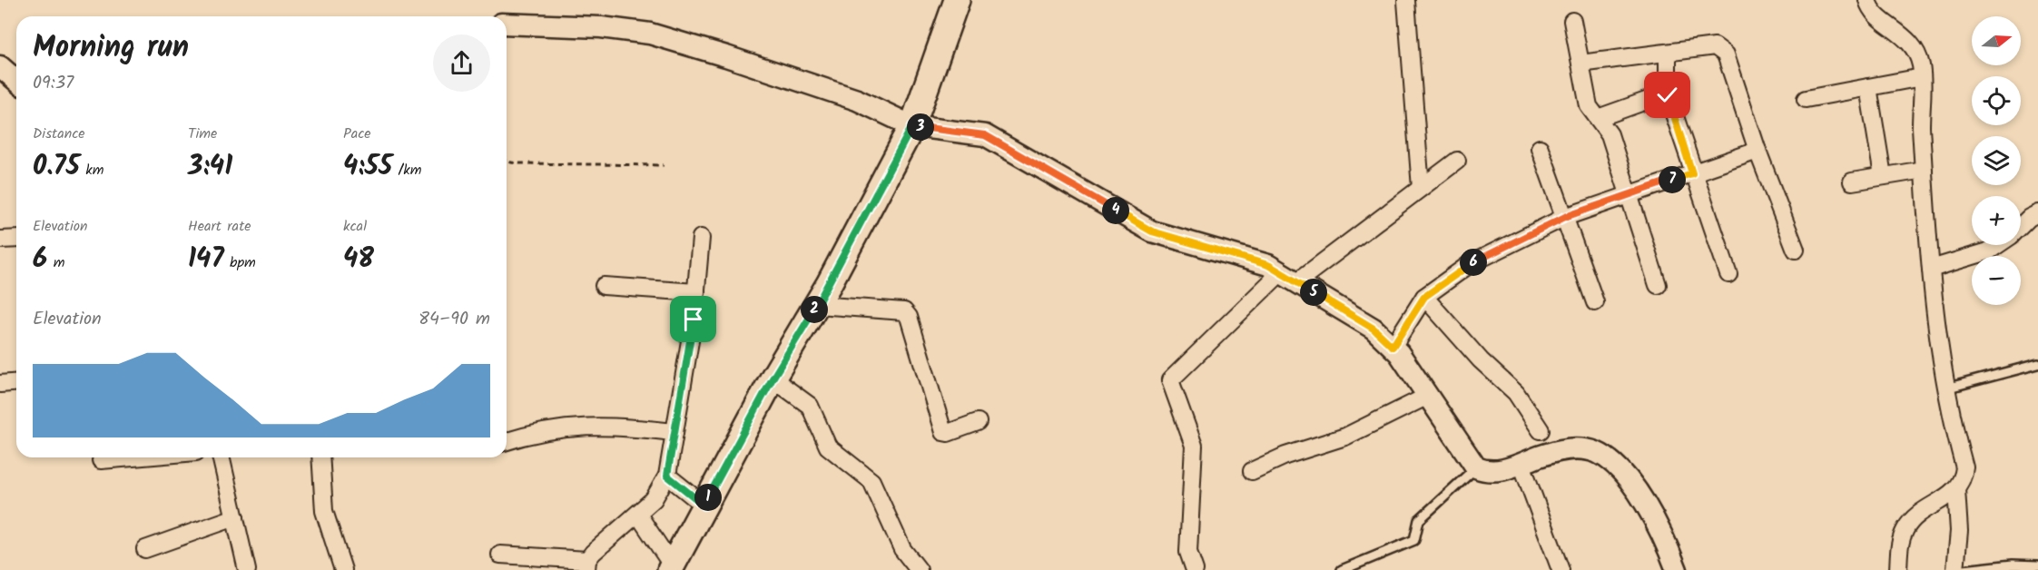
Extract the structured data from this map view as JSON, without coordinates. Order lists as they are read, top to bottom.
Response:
{
  "north": "right",
  "page": {
    "map_buttons": ["+", "−"],
    "heading": ["Morning run", "09:37"],
    "stats": [
      ["Distance", "0.75 km"],
      ["Time", "3:41"],
      ["Pace", "4:55 /km"],
      ["Elevation", "6 m"],
      ["Heart rate", "147 bpm"],
      ["kcal", "48"]
    ],
    "pins": [
      "3",
      "7",
      "4",
      "6",
      "5",
      "2",
      "1"
    ],
    "chart": ["Elevation", "84–90 m"]
  }
}
